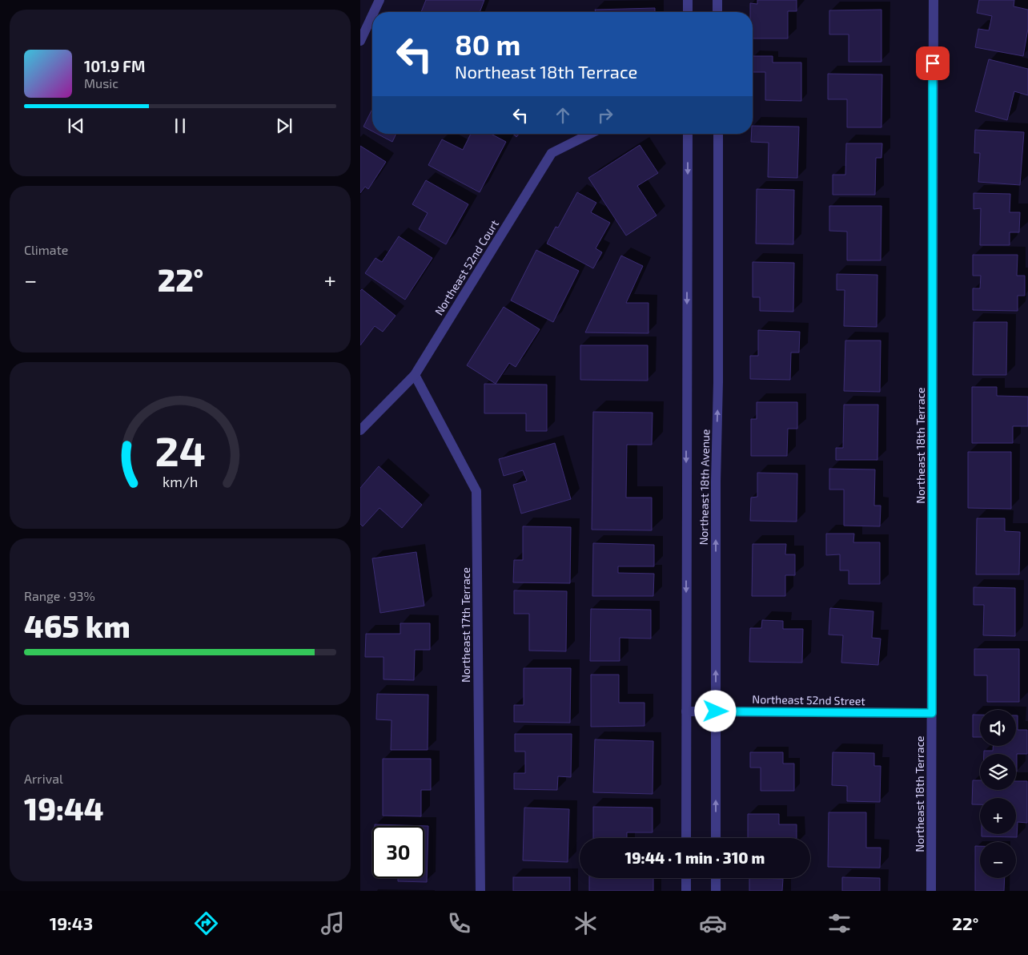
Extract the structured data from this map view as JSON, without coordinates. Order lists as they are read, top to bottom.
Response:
{
  "streets": {
    "street": [
      "Northeast 52nd Court",
      "Northeast 18th Terrace",
      "Northeast 18th Avenue",
      "Northeast 17th Terrace",
      "Northeast 52nd Street"
    ]
  },
  "crossings": [
    ["Northeast 52nd Court", "Northeast 17th Terrace"],
    ["Northeast 18th Terrace", "Northeast 52nd Street"],
    ["Northeast 18th Avenue", "Northeast 52nd Street"]
  ],
  "page": {
    "turn": ["80 m", "Northeast 18th Terrace"],
    "song": ["101.9 FM", "Music"],
    "tile": [
      "Climate",
      ["Range · 93%", "465 km"],
      ["Arrival", "19:44"]
    ],
    "heat": ["−", "22°", "+"],
    "map_buttons": ["+", "−"],
    "limit": "30",
    "trip": "19:44 · 1 min · 310 m",
    "tabs": ["19:43", "22°"],
    "gauge": ["24", "km/h"]
  }
}
